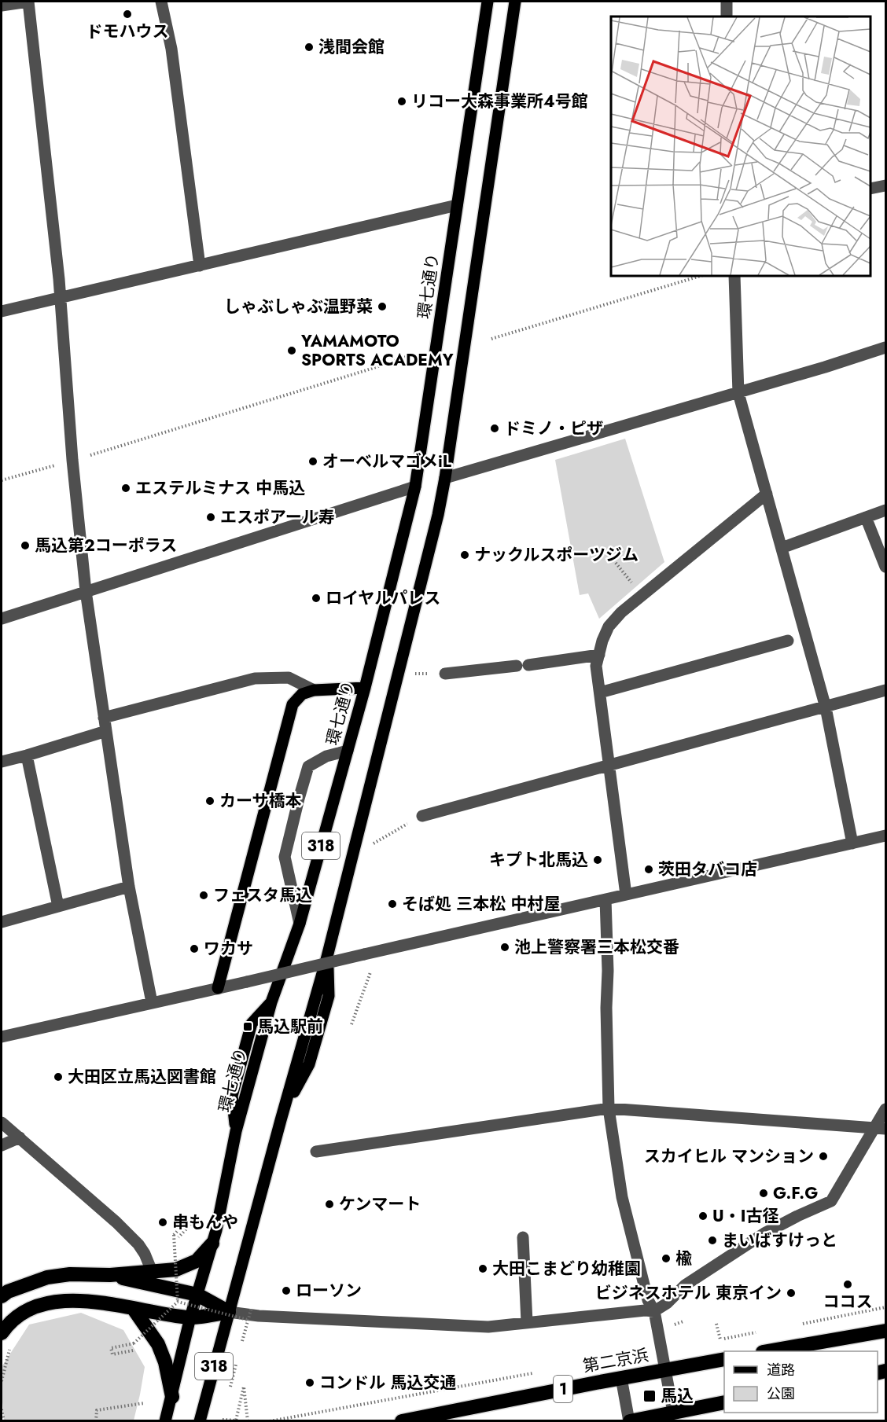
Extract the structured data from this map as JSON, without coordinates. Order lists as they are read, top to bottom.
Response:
{
  "streets": {
    "highway": ["第二京浜", "1"],
    "main road": ["環七通り", "318"]
  },
  "places": {
    "other": [
      "ドモハウス",
      "浅間会館",
      "リコー大森事業所4号館",
      "しゃぶしゃぶ温野菜",
      "YAMAMOTO SPORTS ACADEMY",
      "ドミノ・ピザ",
      "オーベルマゴメiL",
      "エステルミナス 中馬込",
      "エスポアール寿",
      "馬込第2コーポラス",
      "ナックルスポーツジム",
      "ロイヤルパレス",
      "カーサ橋本",
      "キプト北馬込",
      "茨田タバコ店",
      "フェスタ馬込",
      "そば処 三本松 中村屋",
      "池上警察署三本松交番",
      "ワカサ",
      "大田区立馬込図書館",
      "スカイヒル マンション",
      "G.F.G",
      "ケンマート",
      "U・I古径",
      "串もんや",
      "まいばすけっと",
      "楡",
      "大田こまどり幼稚園",
      "ココス",
      "ローソン",
      "ビジネスホテル 東京イン",
      "コンドル 馬込交通"
    ],
    "transit": ["馬込駅前", "馬込"]
  },
  "legend": ["道路", "公園"]
}
